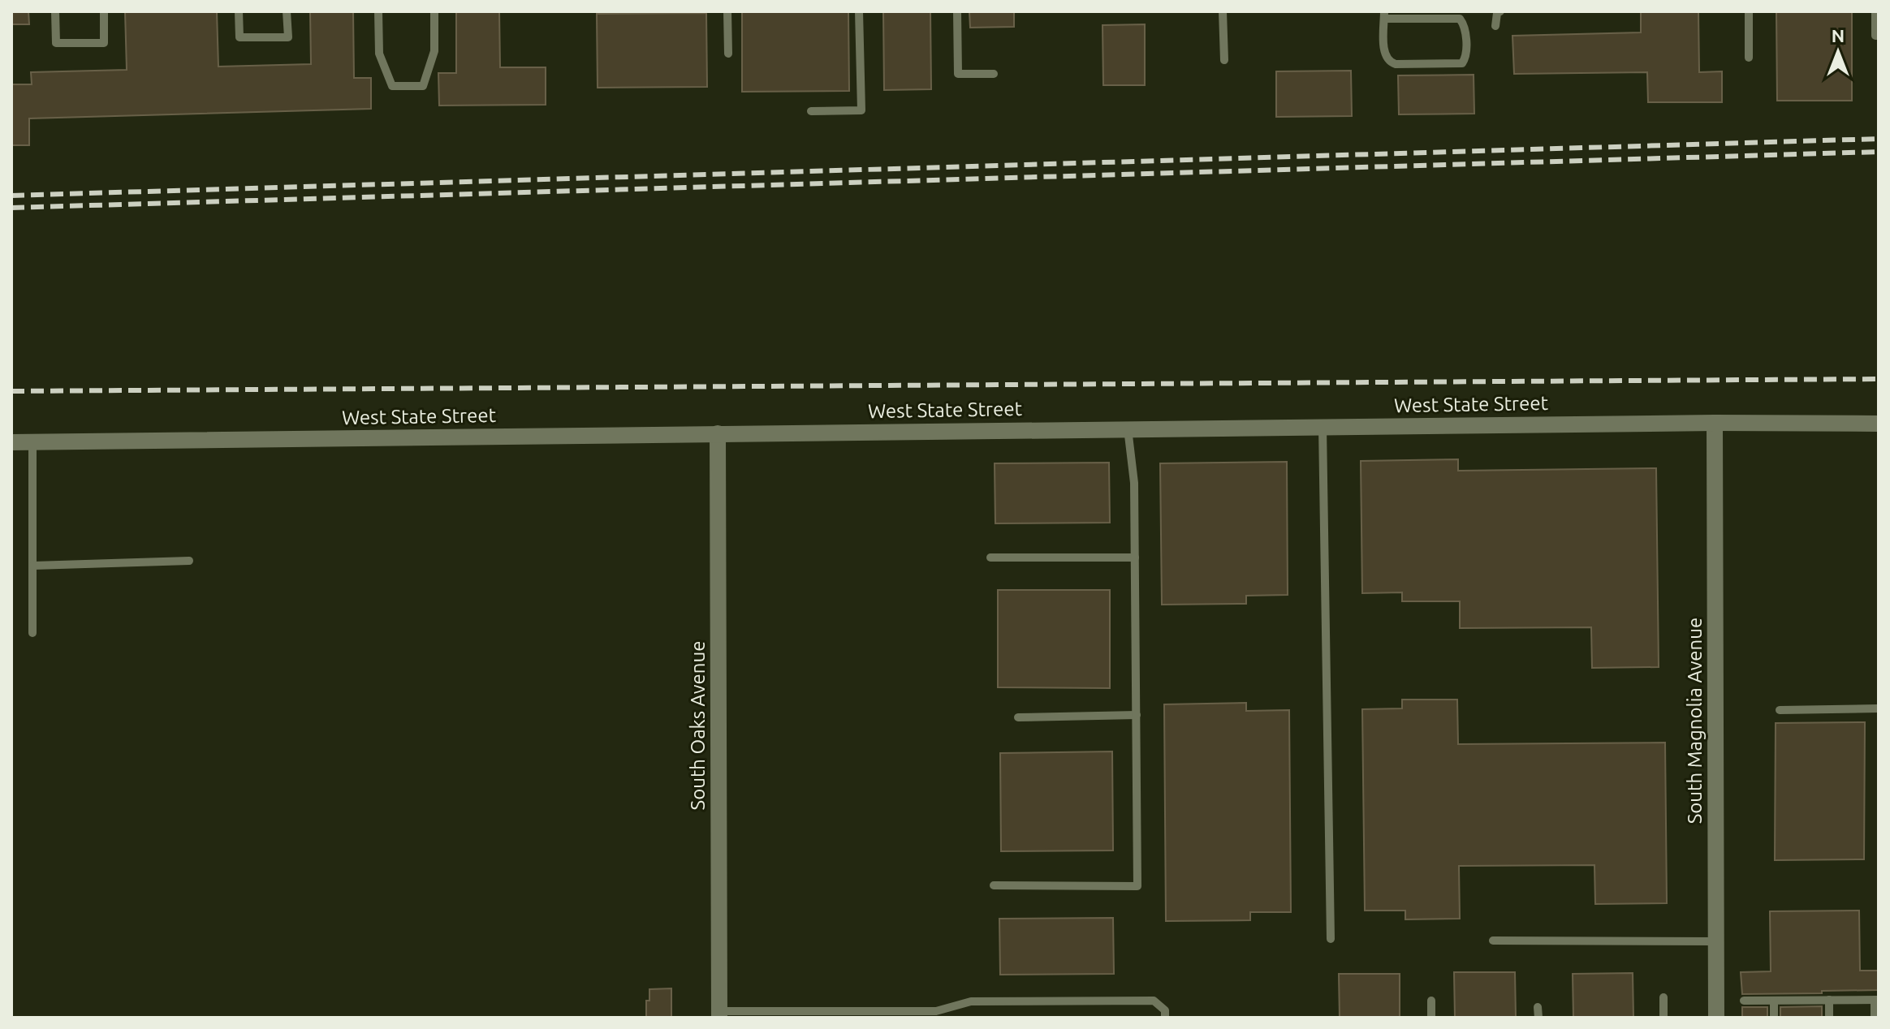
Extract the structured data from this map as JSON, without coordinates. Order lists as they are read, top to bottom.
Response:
{
  "streets": {
    "street": ["West State Street", "South Magnolia Avenue", "South Oaks Avenue"]
  },
  "crossings": [
    ["West State Street", "South Magnolia Avenue"],
    ["West State Street", "South Oaks Avenue"]
  ],
  "north": "top"
}
